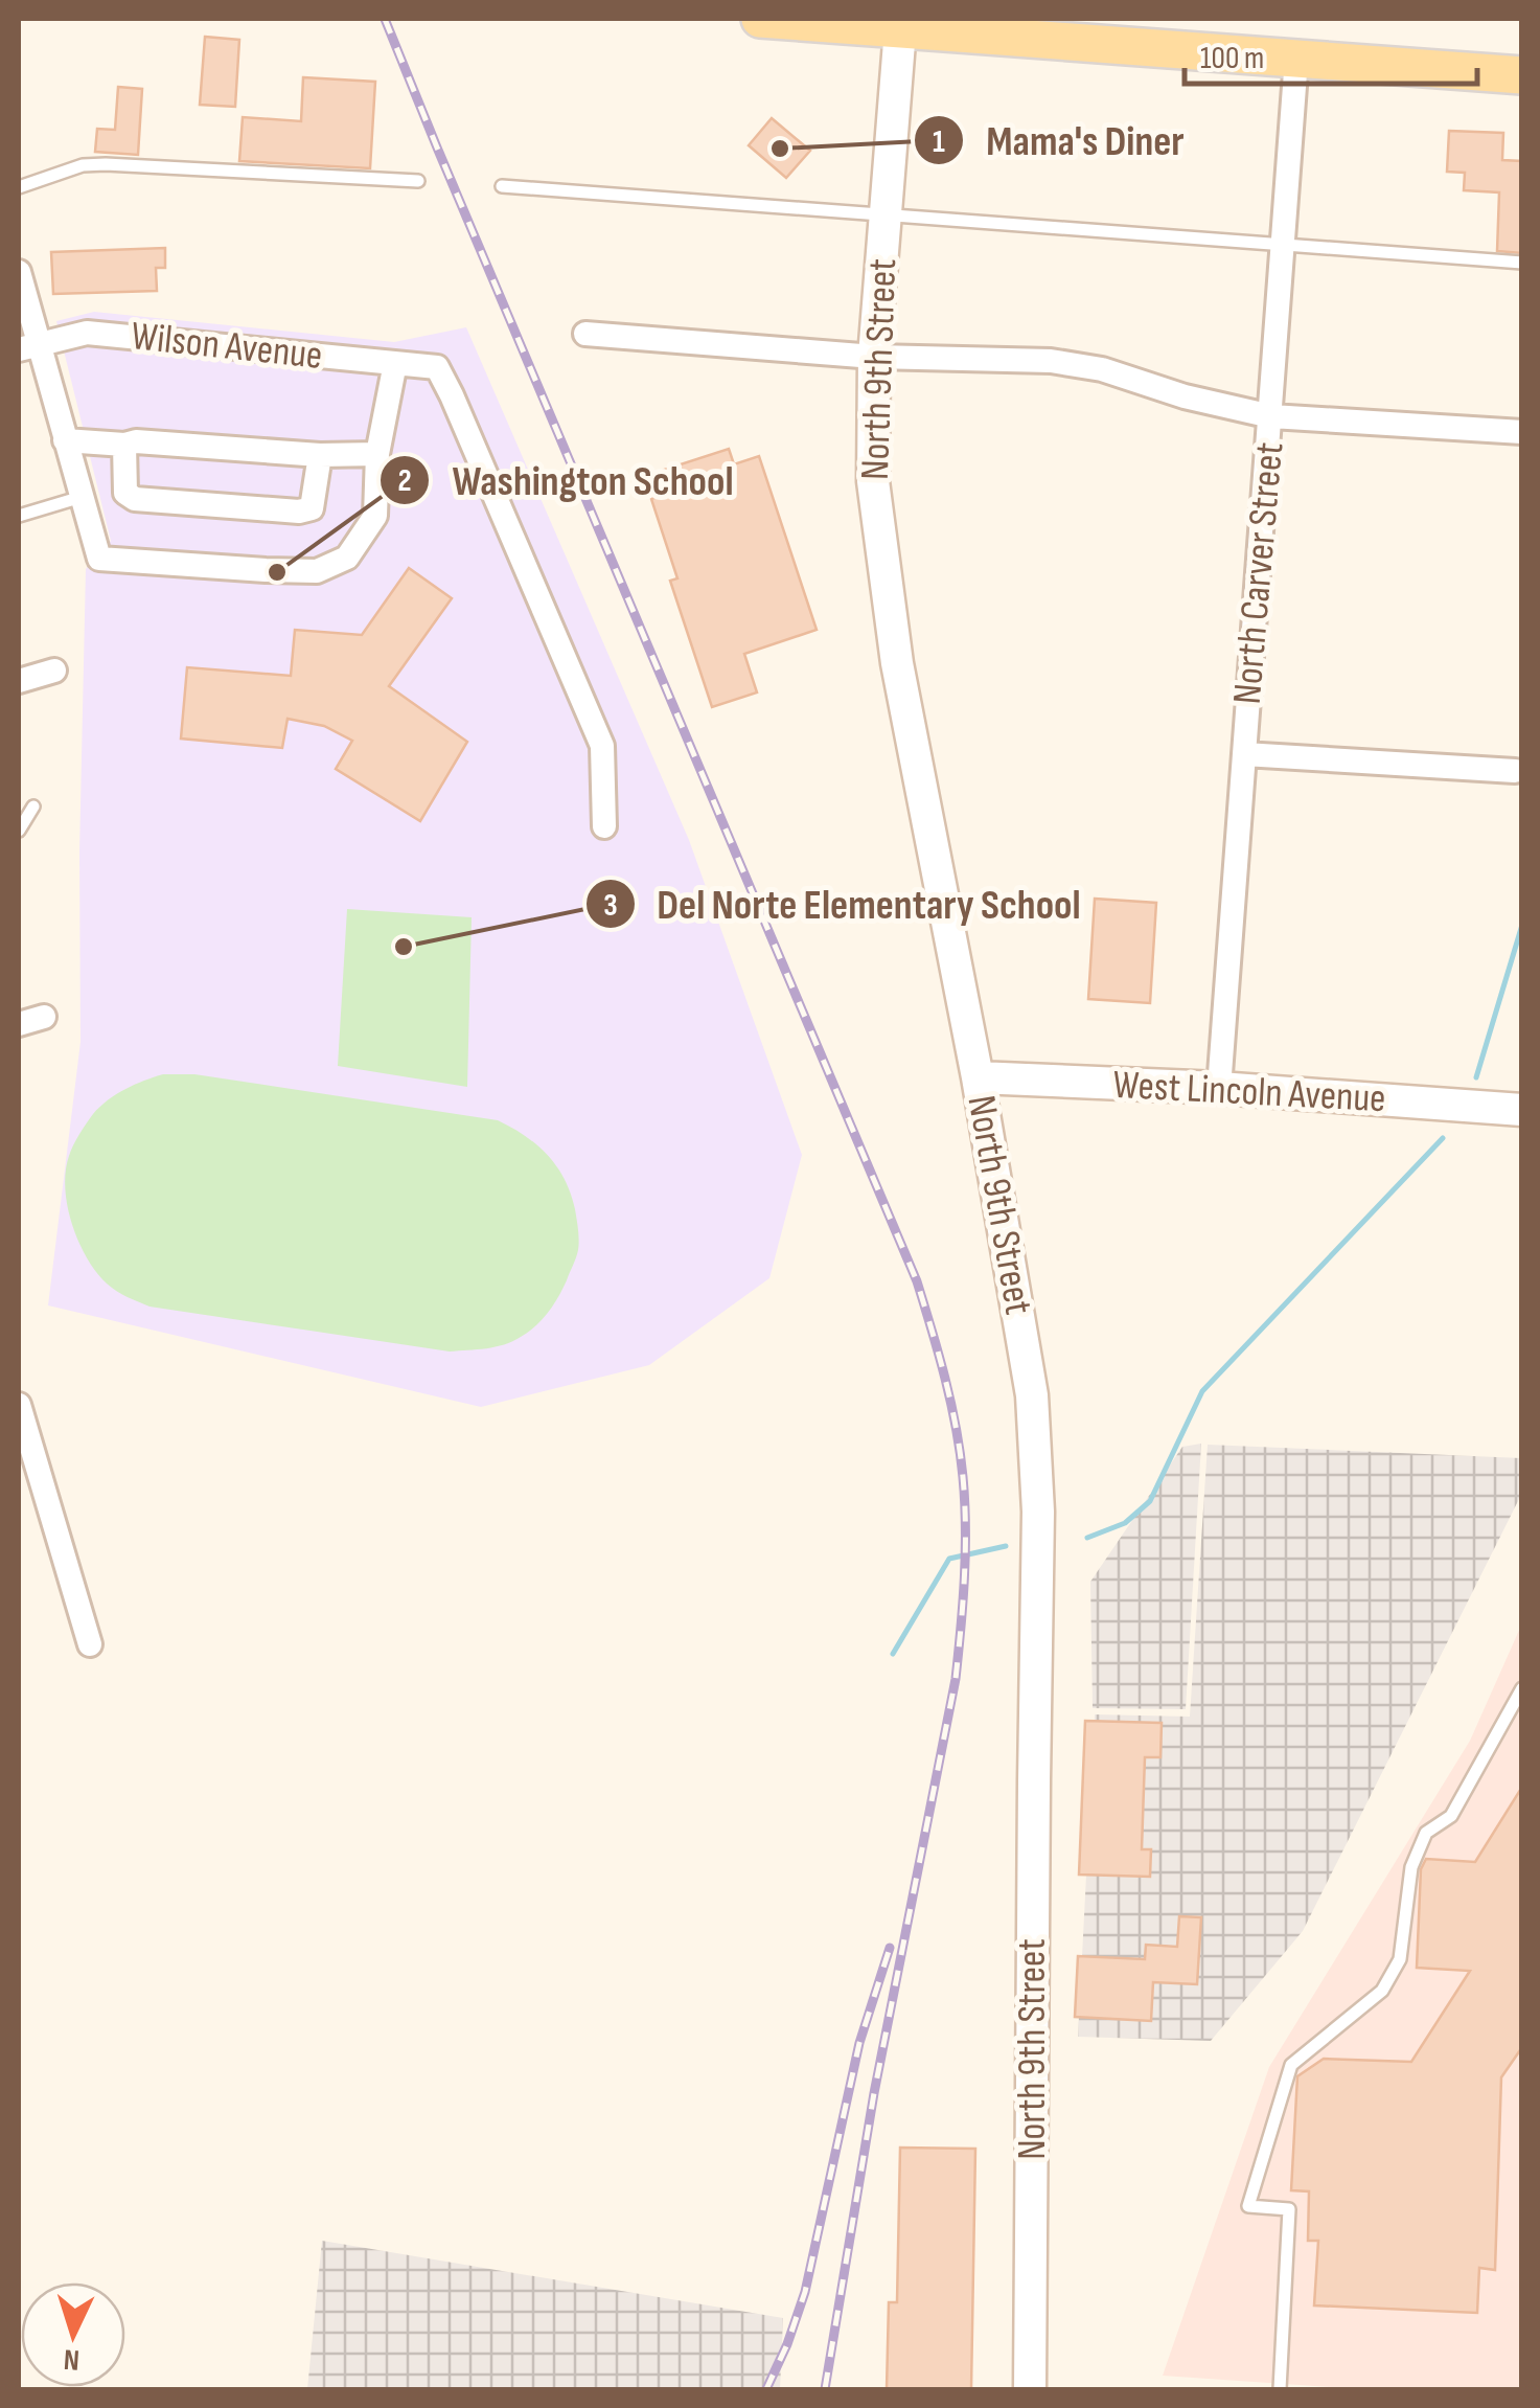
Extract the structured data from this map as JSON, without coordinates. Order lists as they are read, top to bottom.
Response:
{
  "streets": {
    "main road": ["North 9th Street", "West Lincoln Avenue"],
    "street": ["Wilson Avenue", "North Carver Street"]
  },
  "crossings": [
    ["North 9th Street", "West Lincoln Avenue"],
    ["North Carver Street", "West Lincoln Avenue"]
  ],
  "places": ["Mama's Diner", "Washington School", "Del Norte Elementary School"],
  "scale_bar": "100 m",
  "north": "bottom"
}
